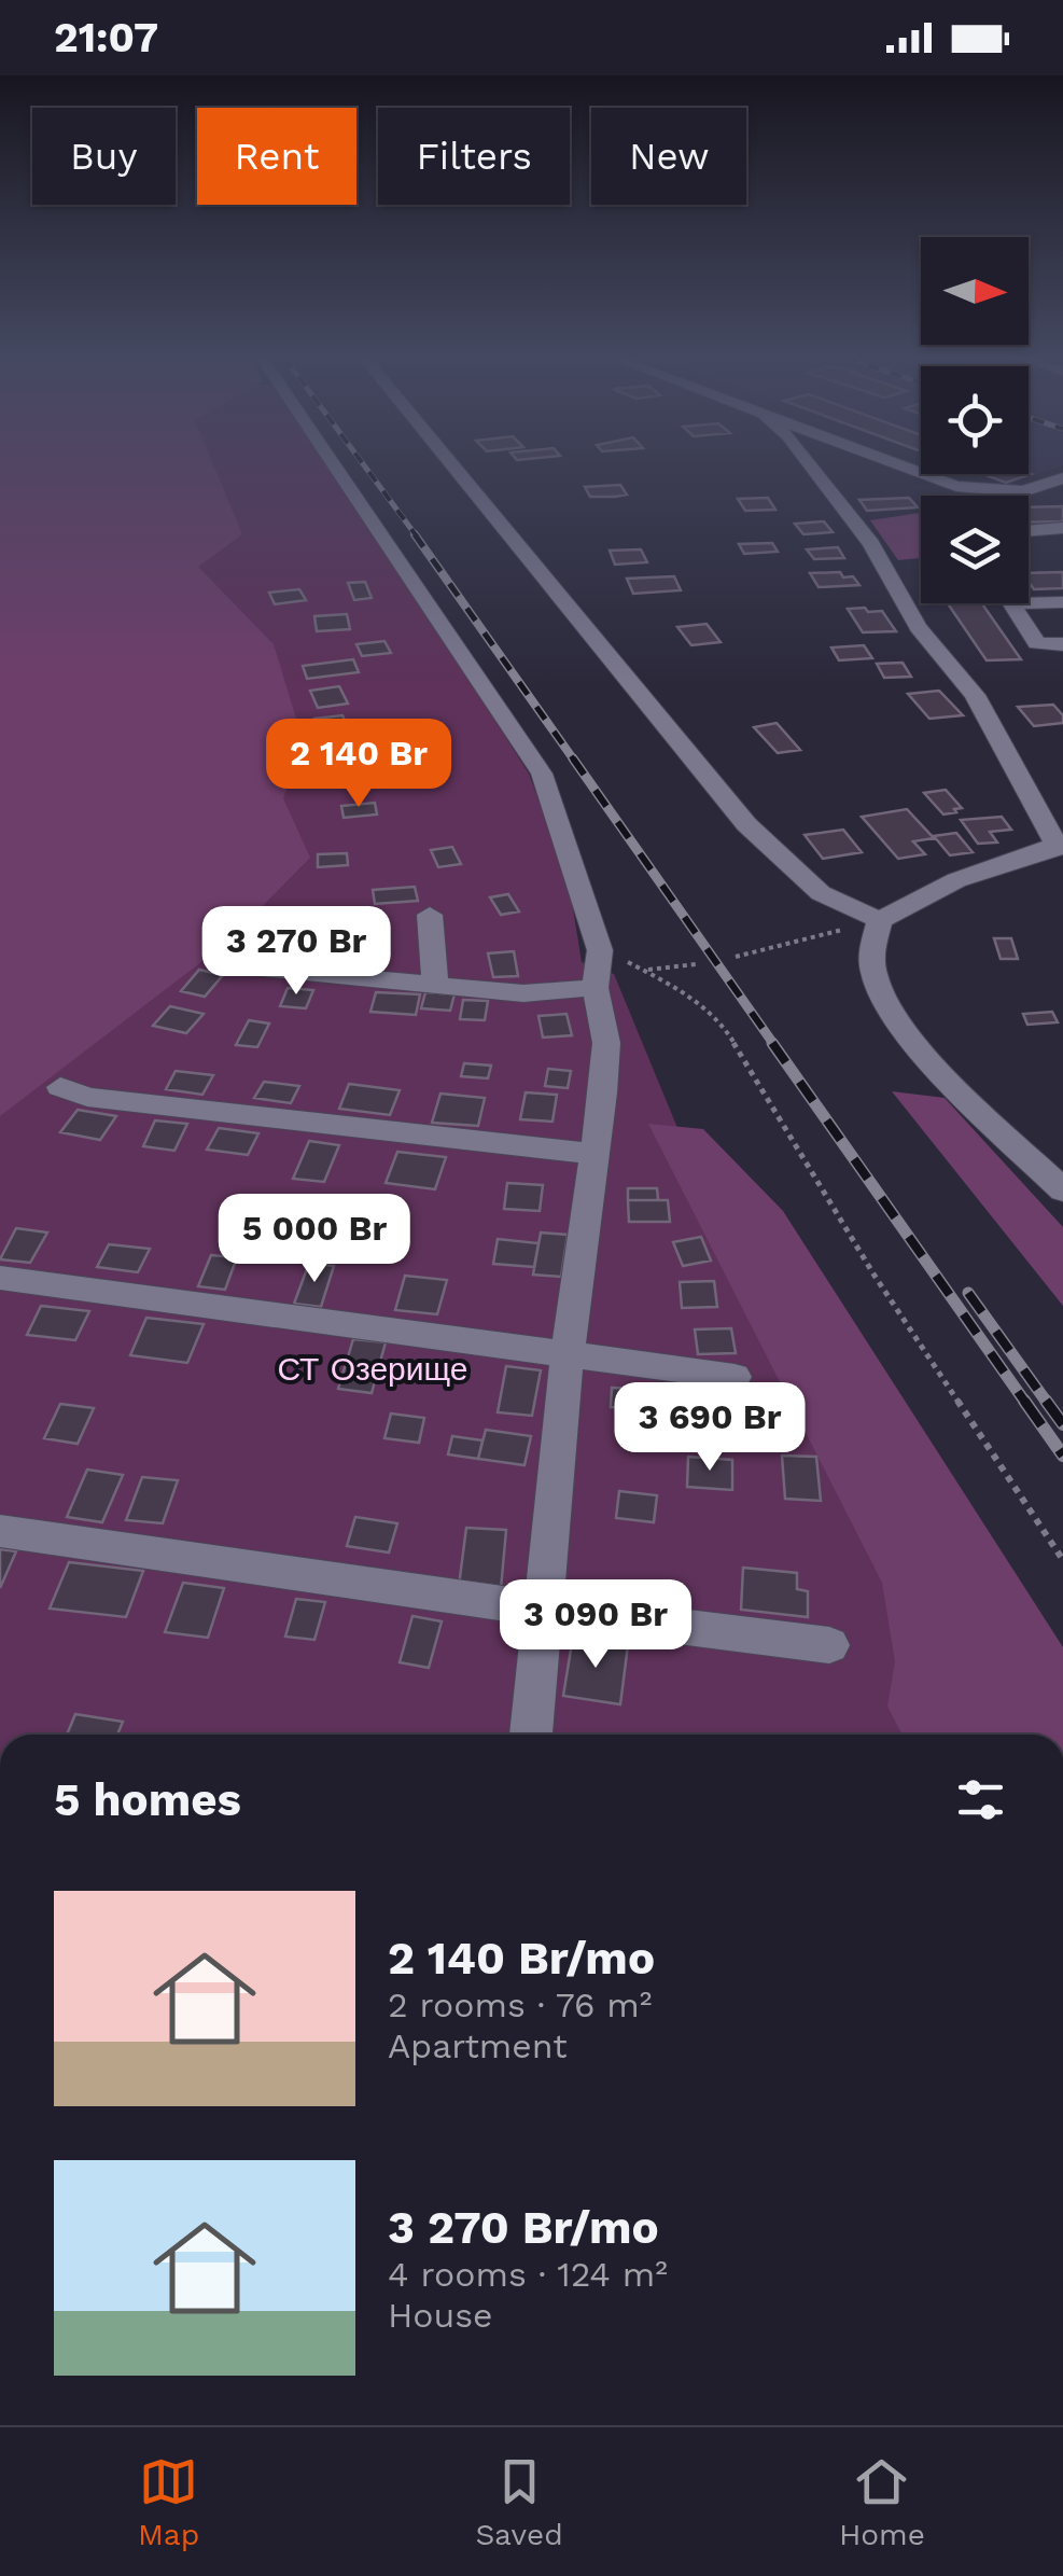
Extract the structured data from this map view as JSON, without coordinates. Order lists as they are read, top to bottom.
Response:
{
  "parks": ["СТ Озерище"],
  "north": "right",
  "page": {
    "status": "21:07",
    "chip": [
      "Buy",
      "Rent",
      "Filters",
      "New"
    ],
    "price": [
      "2 140 Br",
      "3 270 Br",
      "5 000 Br",
      "3 690 Br",
      "3 090 Br"
    ],
    "heading": "5 homes",
    "list": [
      {
        "name": "2 140 Br/mo",
        "note": "2 rooms · 76 m² · Apartment"
      },
      {
        "name": "3 270 Br/mo",
        "note": "4 rooms · 124 m² · House"
      }
    ],
    "tabs": ["Map", "Saved", "Home"]
  }
}
